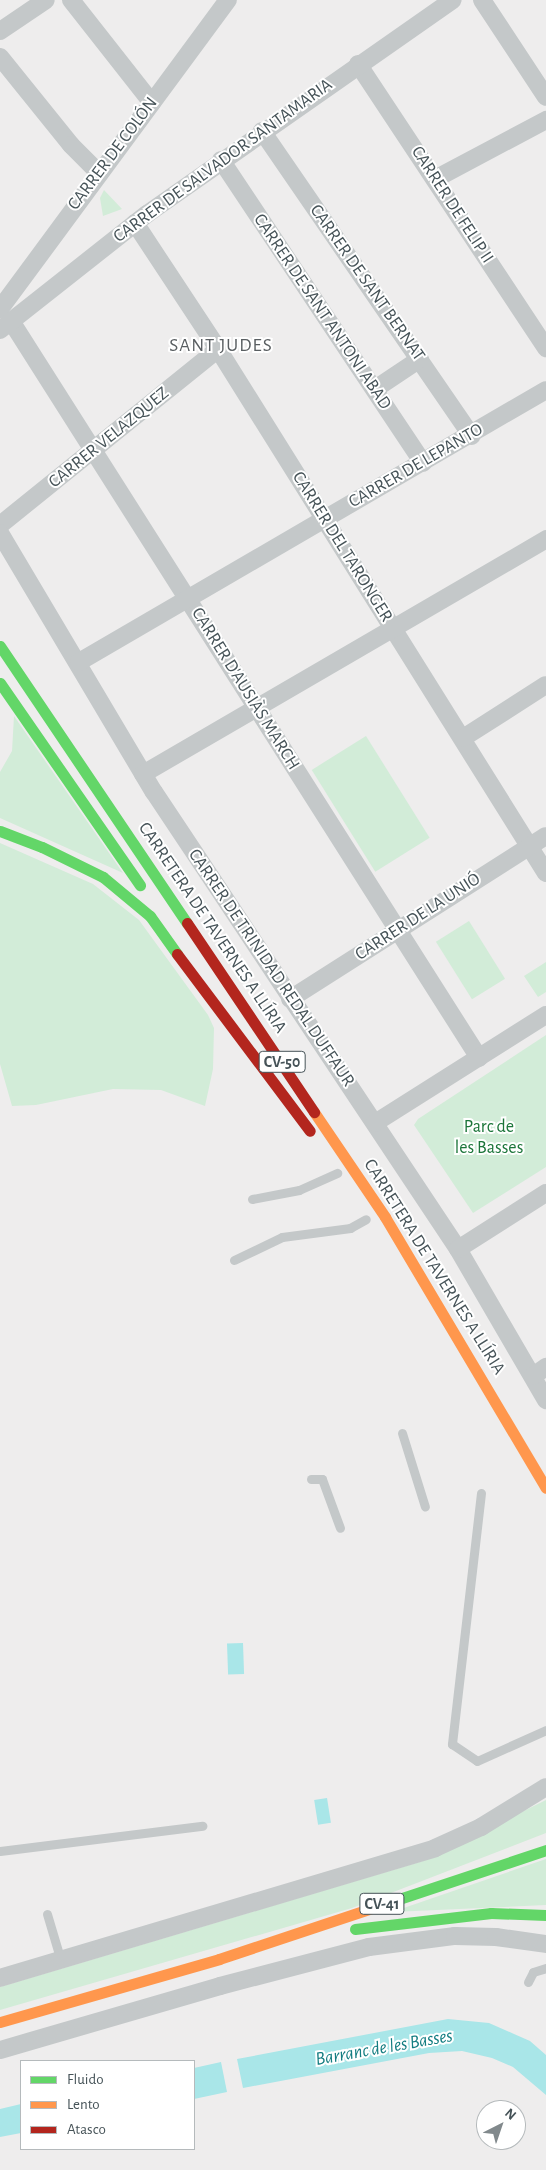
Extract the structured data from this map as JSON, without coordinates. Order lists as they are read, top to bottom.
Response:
{
  "streets": {
    "main road": ["CARRETERA DE TAVERNES A LLÍRIA", "CV-50", "CV-41"],
    "street": [
      "CARRER DE COLÓN",
      "CARRER DE SALVADOR SANTAMARIA",
      "CARRER DE FELIP II",
      "CARRER DE SANT BERNAT",
      "CARRER DE SANT ANTONI ABAD",
      "CARRER VELAZQUEZ",
      "CARRER DE LEPANTO",
      "CARRER DEL TARONGER",
      "CARRER D'AUSIÀS MARCH",
      "CARRER DE LA UNIÓ",
      "CARRER DE TRINIDAD REDAL DUFFAUR"
    ]
  },
  "crossings": [
    ["CARRER DE COLÓN", "CARRER DE SALVADOR SANTAMARIA"],
    ["CARRER DE COLÓN", "CARRER D'AUSIÀS MARCH"],
    ["CARRER DE SALVADOR SANTAMARIA", "CARRER DE FELIP II"],
    ["CARRER DE SALVADOR SANTAMARIA", "CARRER DE SANT BERNAT"],
    ["CARRER DE SALVADOR SANTAMARIA", "CARRER DE SANT ANTONI ABAD"],
    ["CARRER DE SALVADOR SANTAMARIA", "CARRER DEL TARONGER"],
    ["CARRER DE SALVADOR SANTAMARIA", "CARRER D'AUSIÀS MARCH"],
    ["CARRER DE SANT BERNAT", "CARRER DE LEPANTO"],
    ["CARRER DE SANT ANTONI ABAD", "CARRER DE LEPANTO"],
    ["CARRER VELAZQUEZ", "CARRER DEL TARONGER"],
    ["CARRER VELAZQUEZ", "CARRER D'AUSIÀS MARCH"],
    ["CARRER DE LEPANTO", "CARRER DEL TARONGER"],
    ["CARRER DE LEPANTO", "CARRER D'AUSIÀS MARCH"],
    ["CARRER DE LEPANTO", "CARRER DE TRINIDAD REDAL DUFFAUR"],
    ["CARRER DEL TARONGER", "CARRER DE LA UNIÓ"],
    ["CARRER D'AUSIÀS MARCH", "CARRER DE LA UNIÓ"],
    ["CARRER DE LA UNIÓ", "CARRER DE TRINIDAD REDAL DUFFAUR"]
  ],
  "districts": ["SANT JUDES"],
  "water": ["Barranc de les Basses"],
  "parks": ["Parc de les Basses"],
  "legend": ["Fluido", "Lento", "Atasco"],
  "north": "top right"
}
